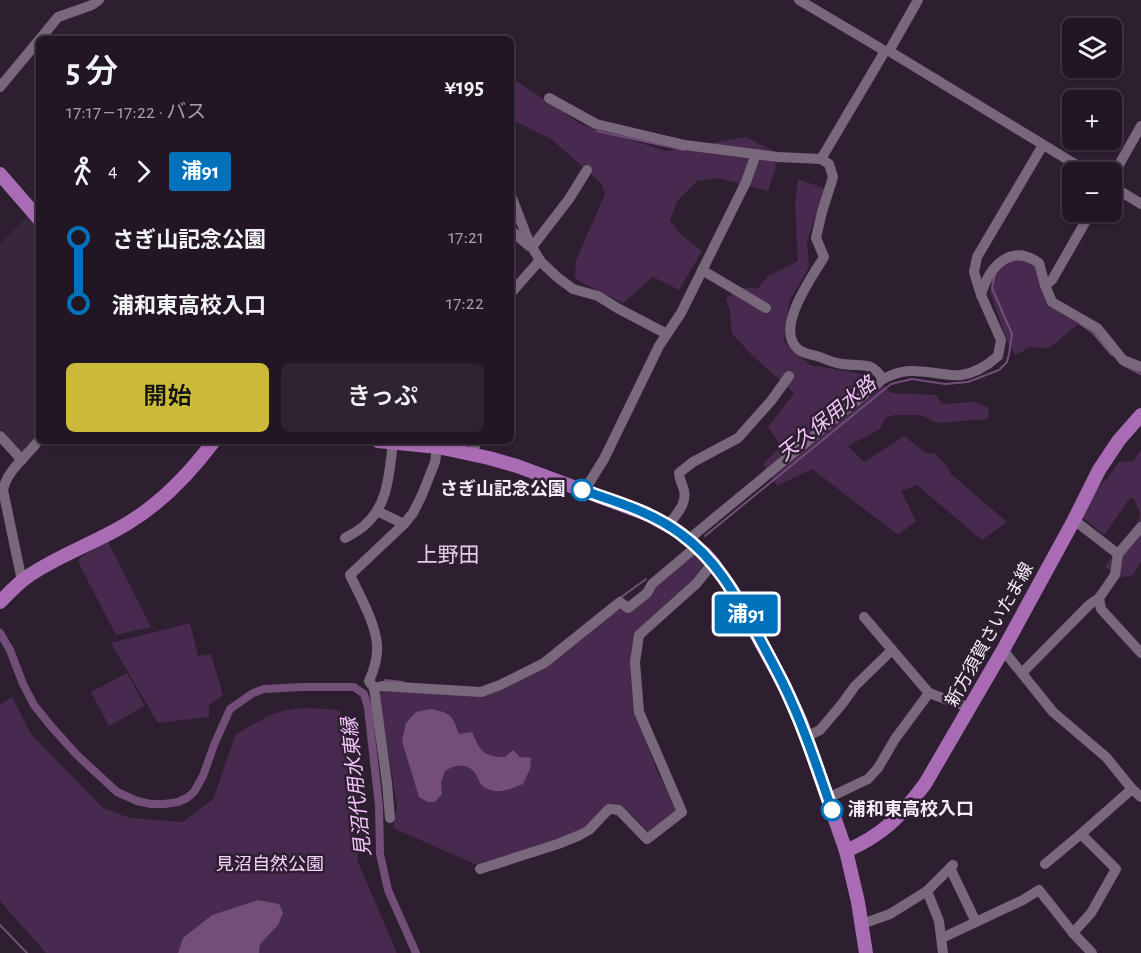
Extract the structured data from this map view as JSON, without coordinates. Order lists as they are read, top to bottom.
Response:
{
  "streets": {
    "main road": ["新方須賀さいたま線"]
  },
  "districts": ["上野田"],
  "water": ["天久保用水路", "見沼代用水東縁"],
  "parks": ["見沼自然公園"],
  "places": ["さぎ山記念公園", "浦和東高校入口"],
  "lines": ["bus line 浦91"],
  "page": {
    "on_map": "浦91",
    "map_buttons": ["+", "−"],
    "heading": ["5 分", "17:17 – 17:22 · バス", "¥195"],
    "legs": ["4", "浦91"],
    "list": [
      {
        "name": "さぎ山記念公園",
        "value": "17:21"
      },
      {
        "name": "浦和東高校入口",
        "value": "17:22"
      }
    ],
    "buttons": ["開始", "きっぷ"]
  }
}
